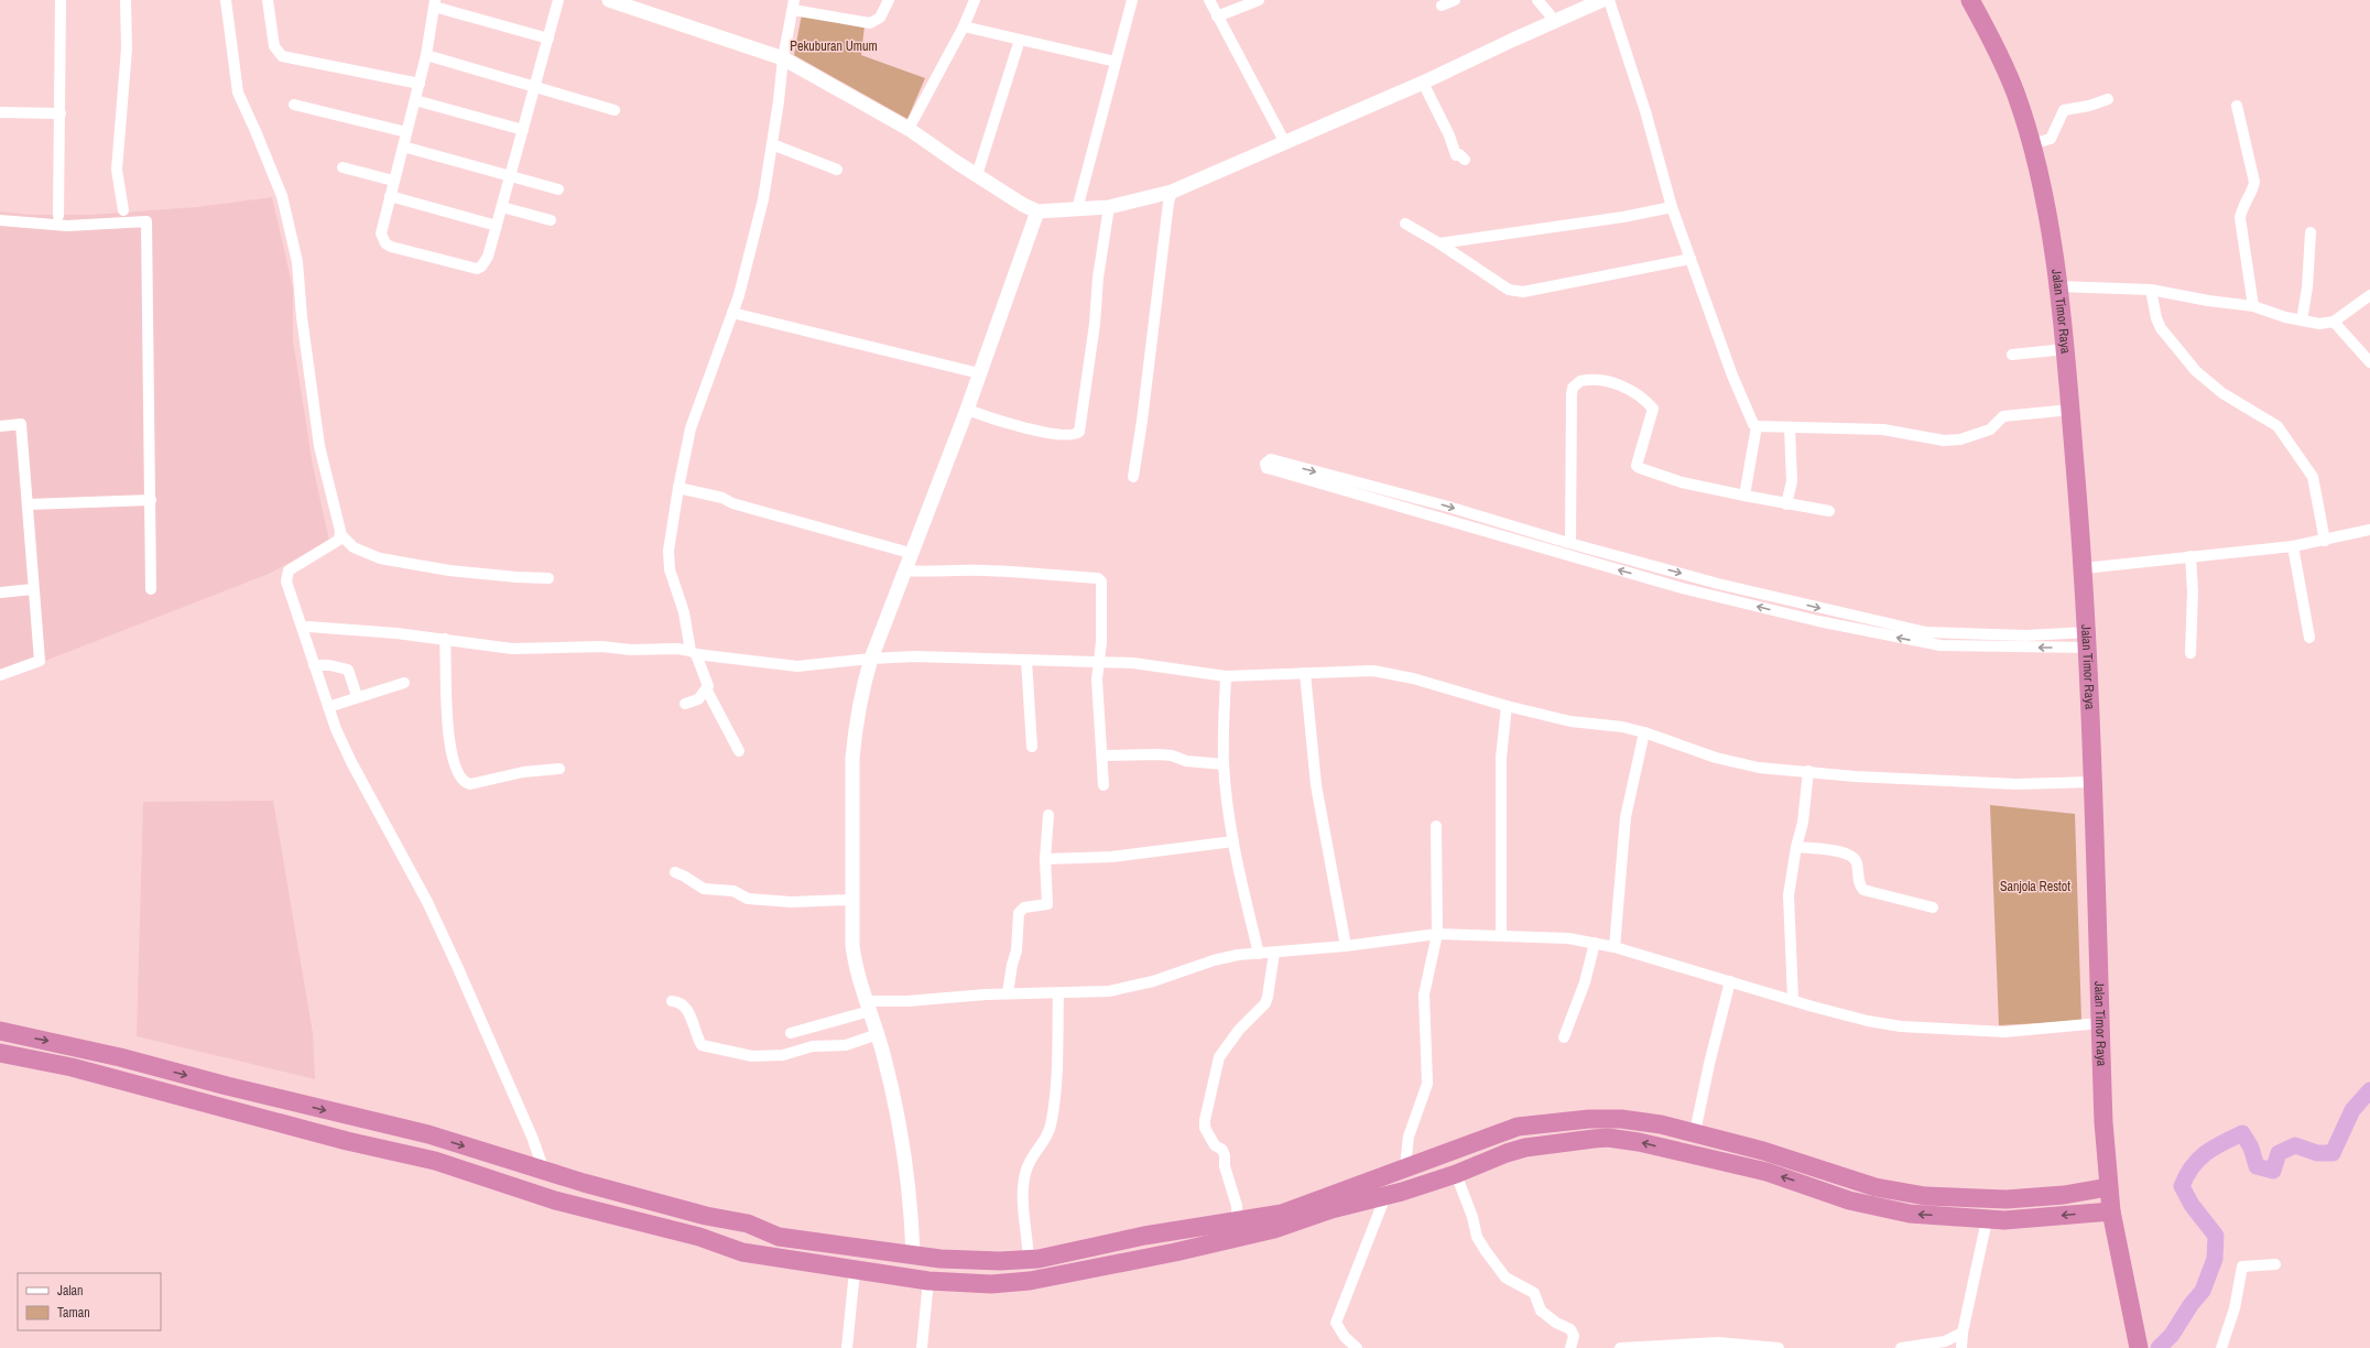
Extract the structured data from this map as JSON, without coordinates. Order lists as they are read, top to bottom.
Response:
{
  "streets": {
    "highway": ["Jalan Timor Raya"]
  },
  "parks": ["Pekuburan Umum", "Sanjola Restot"],
  "legend": ["Jalan", "Taman"]
}
